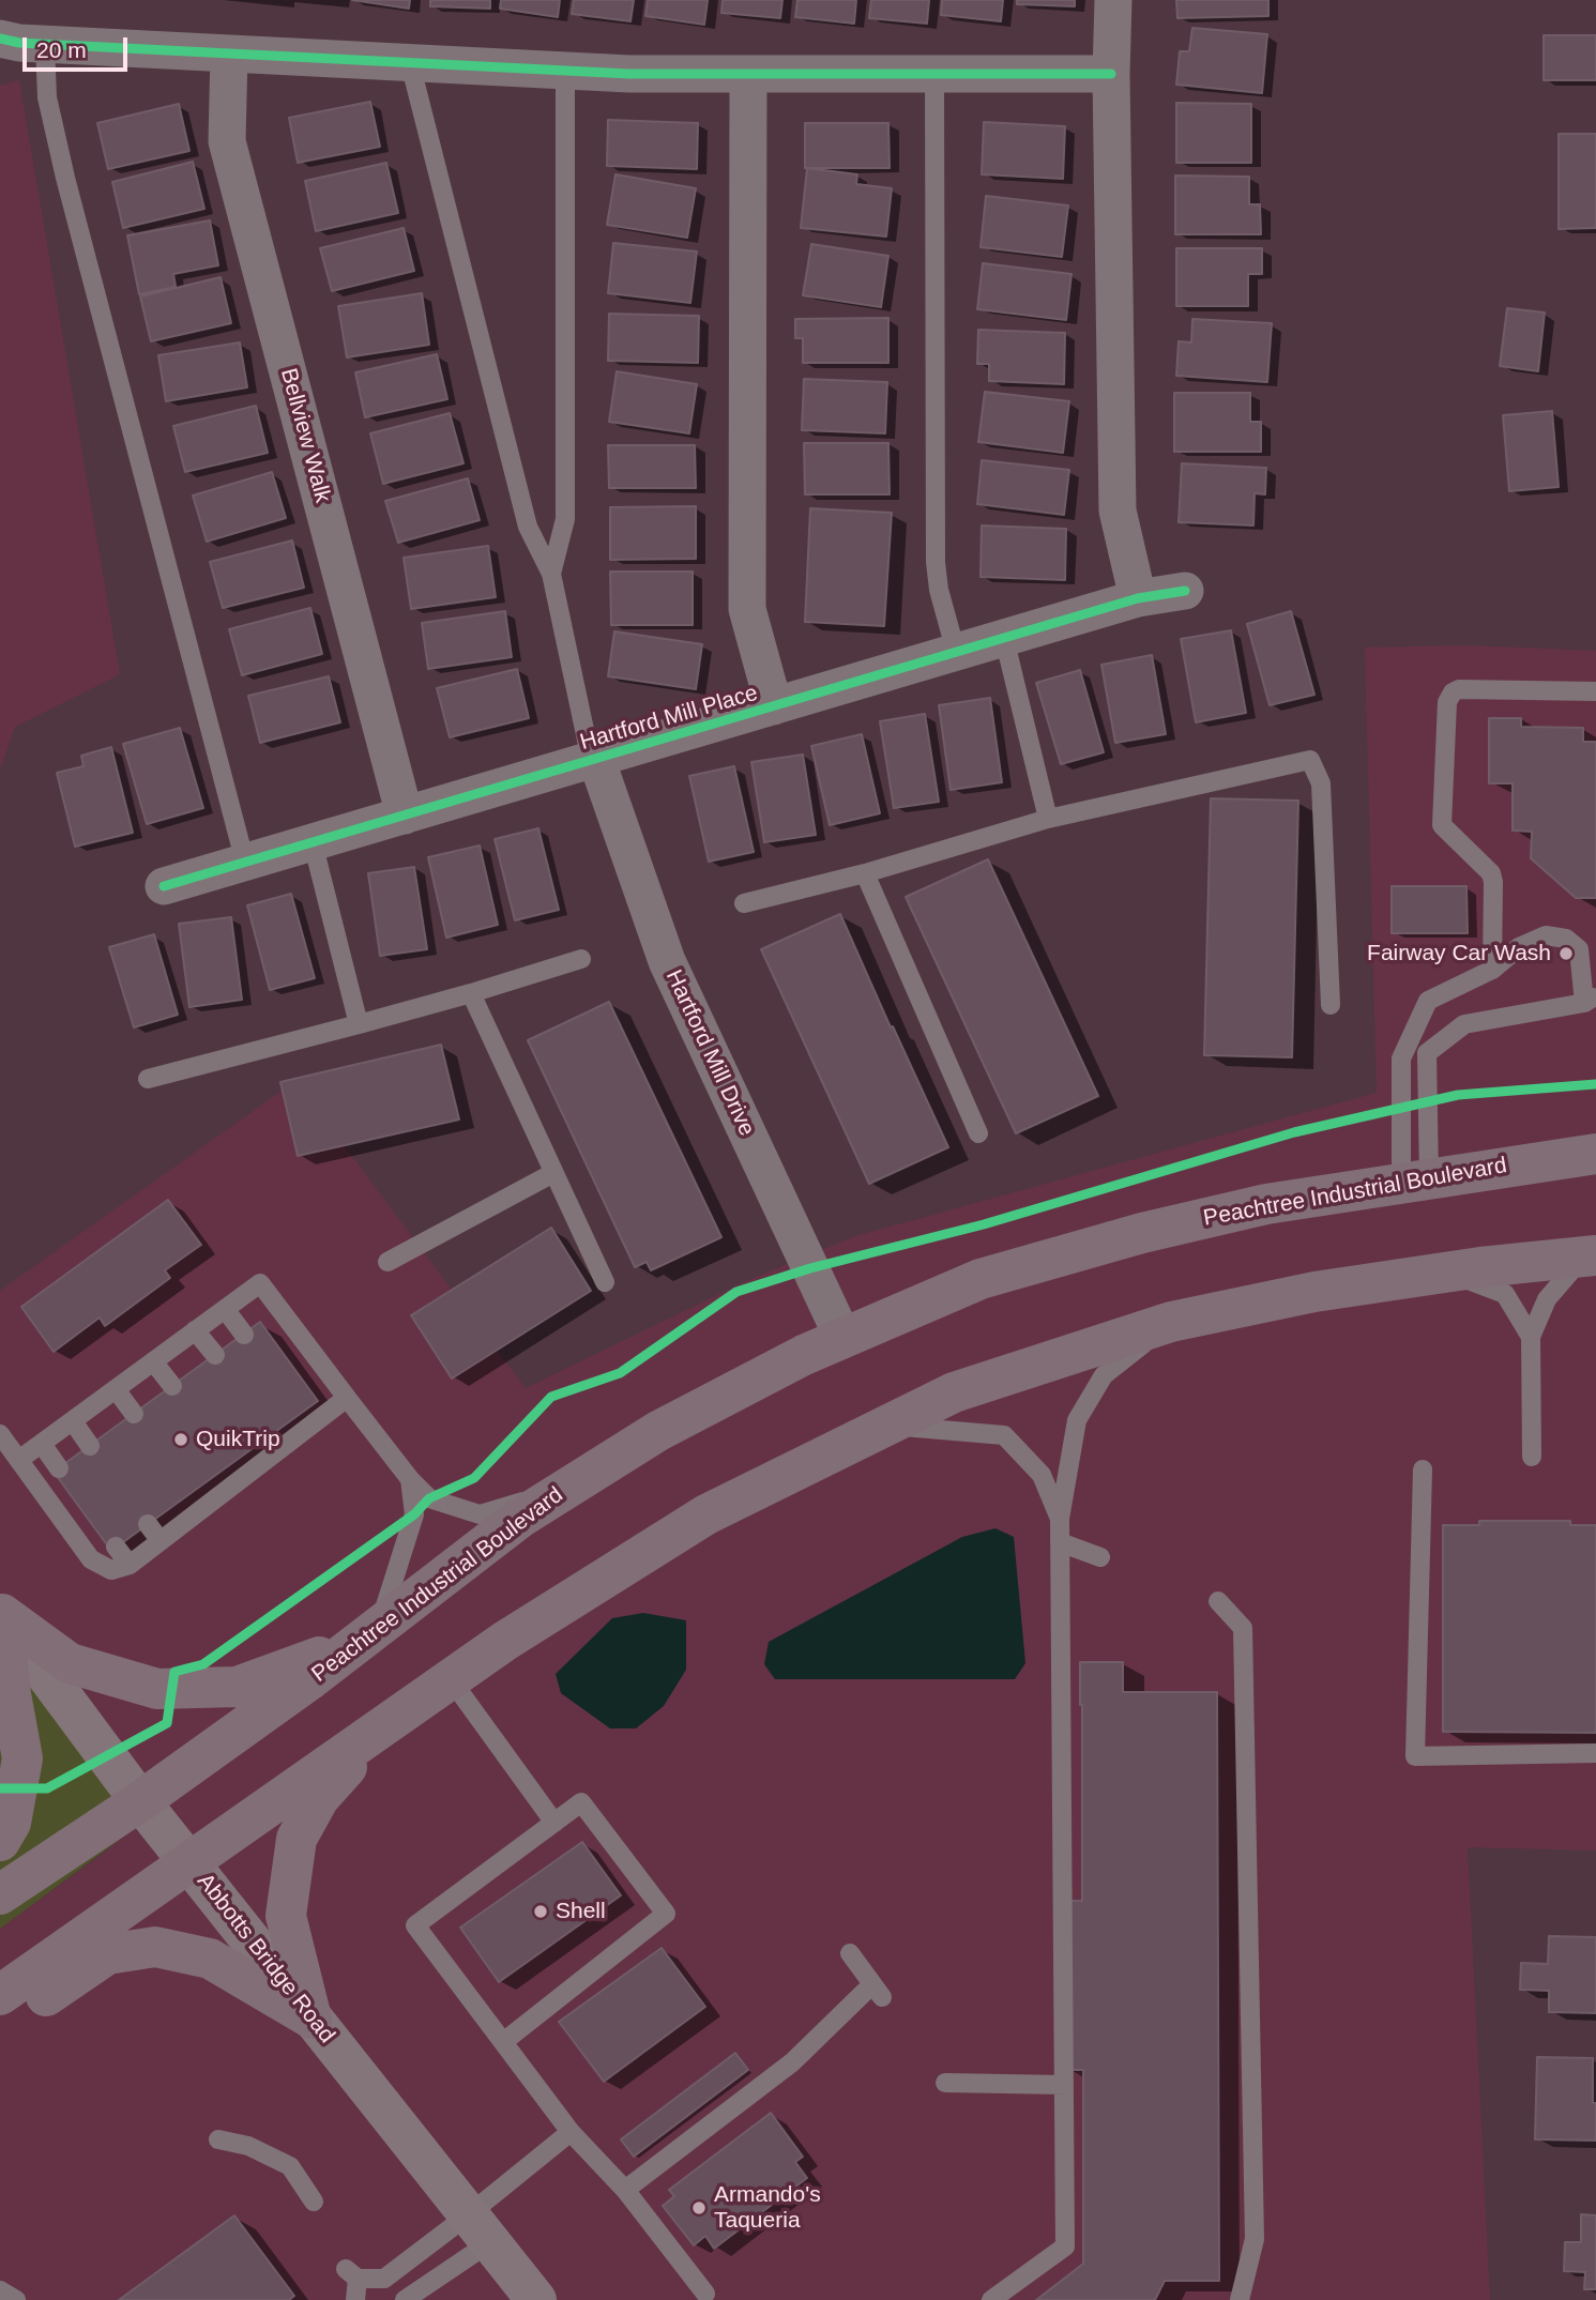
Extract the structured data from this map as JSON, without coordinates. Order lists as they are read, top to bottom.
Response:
{
  "streets": {
    "highway": ["Peachtree Industrial Boulevard"],
    "main road": ["Abbotts Bridge Road"],
    "street": ["Bellview Walk", "Hartford Mill Place", "Hartford Mill Drive"]
  },
  "crossings": [
    ["Bellview Walk", "Hartford Mill Place"],
    ["Hartford Mill Place", "Hartford Mill Drive"],
    ["Hartford Mill Drive", "Peachtree Industrial Boulevard"],
    ["Peachtree Industrial Boulevard", "Abbotts Bridge Road"]
  ],
  "places": [
    "Fairway Car Wash",
    "QuikTrip",
    "Shell",
    "Armando's Taqueria"
  ],
  "scale_bar": "20 m"
}
